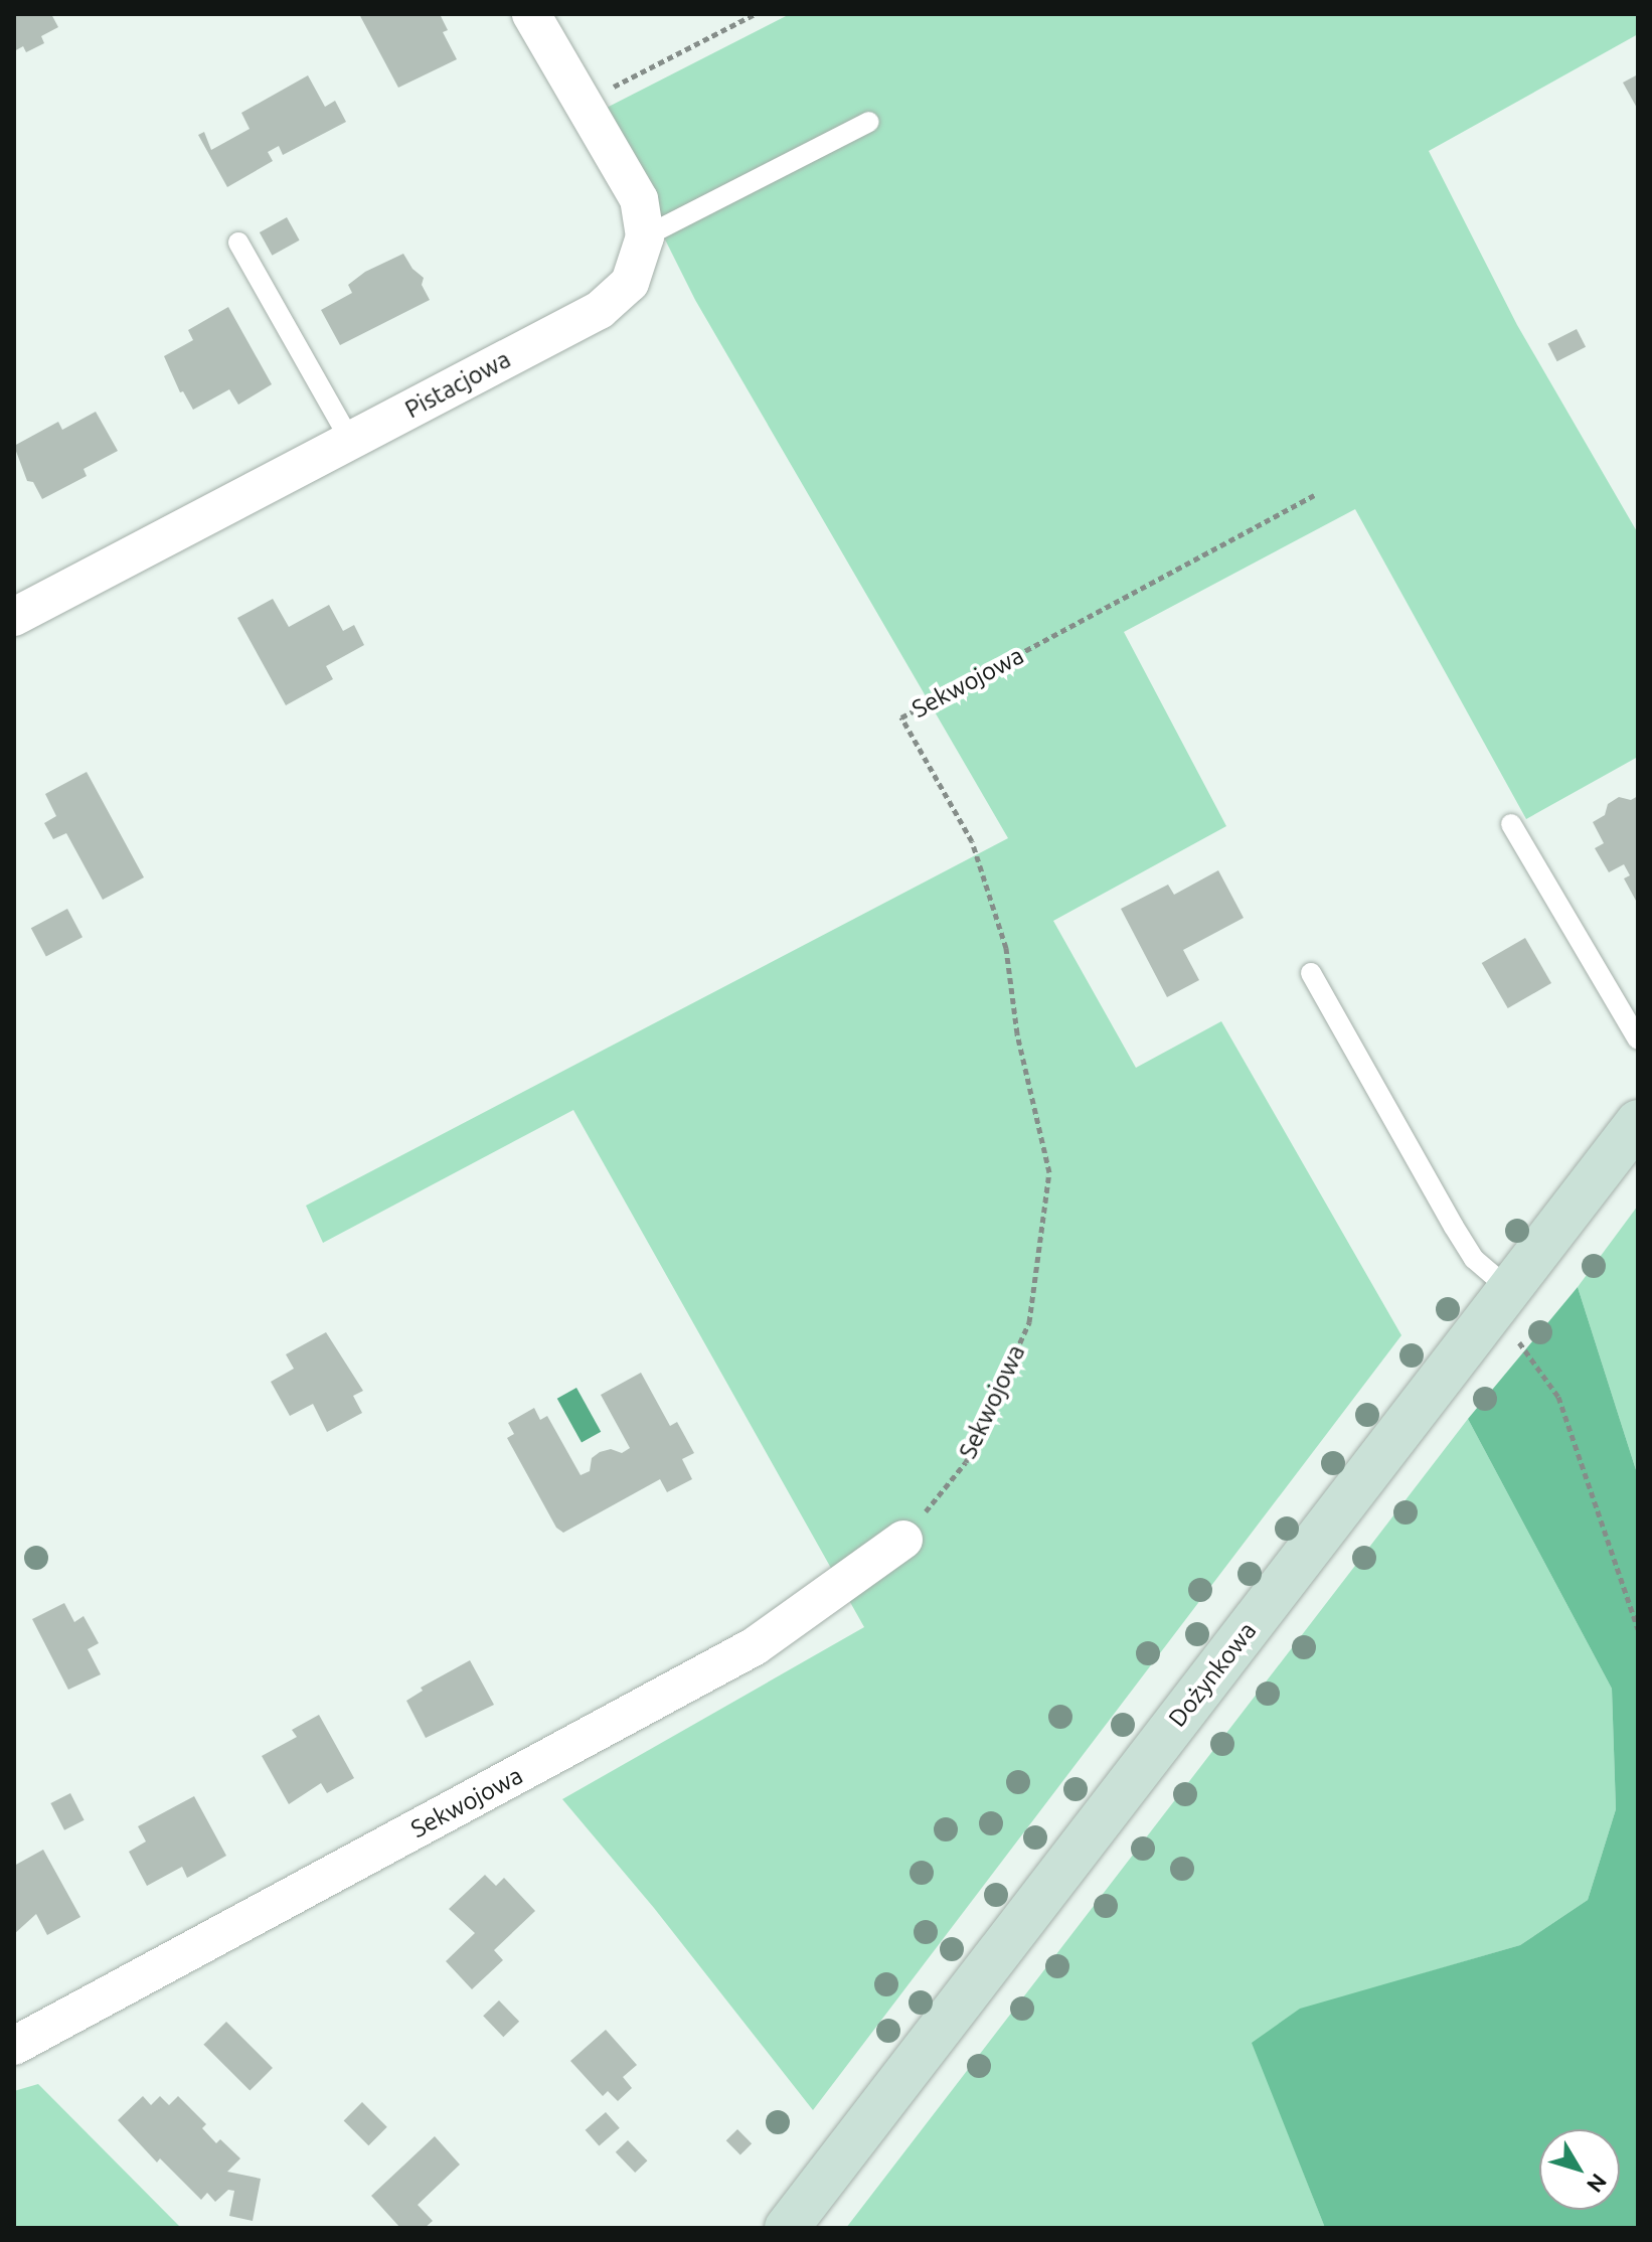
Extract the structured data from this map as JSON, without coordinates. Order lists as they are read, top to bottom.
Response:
{
  "streets": {
    "street": ["Pistacjowa", "Sekwojowa", "Dożynkowa"]
  },
  "north": "bottom right"
}
